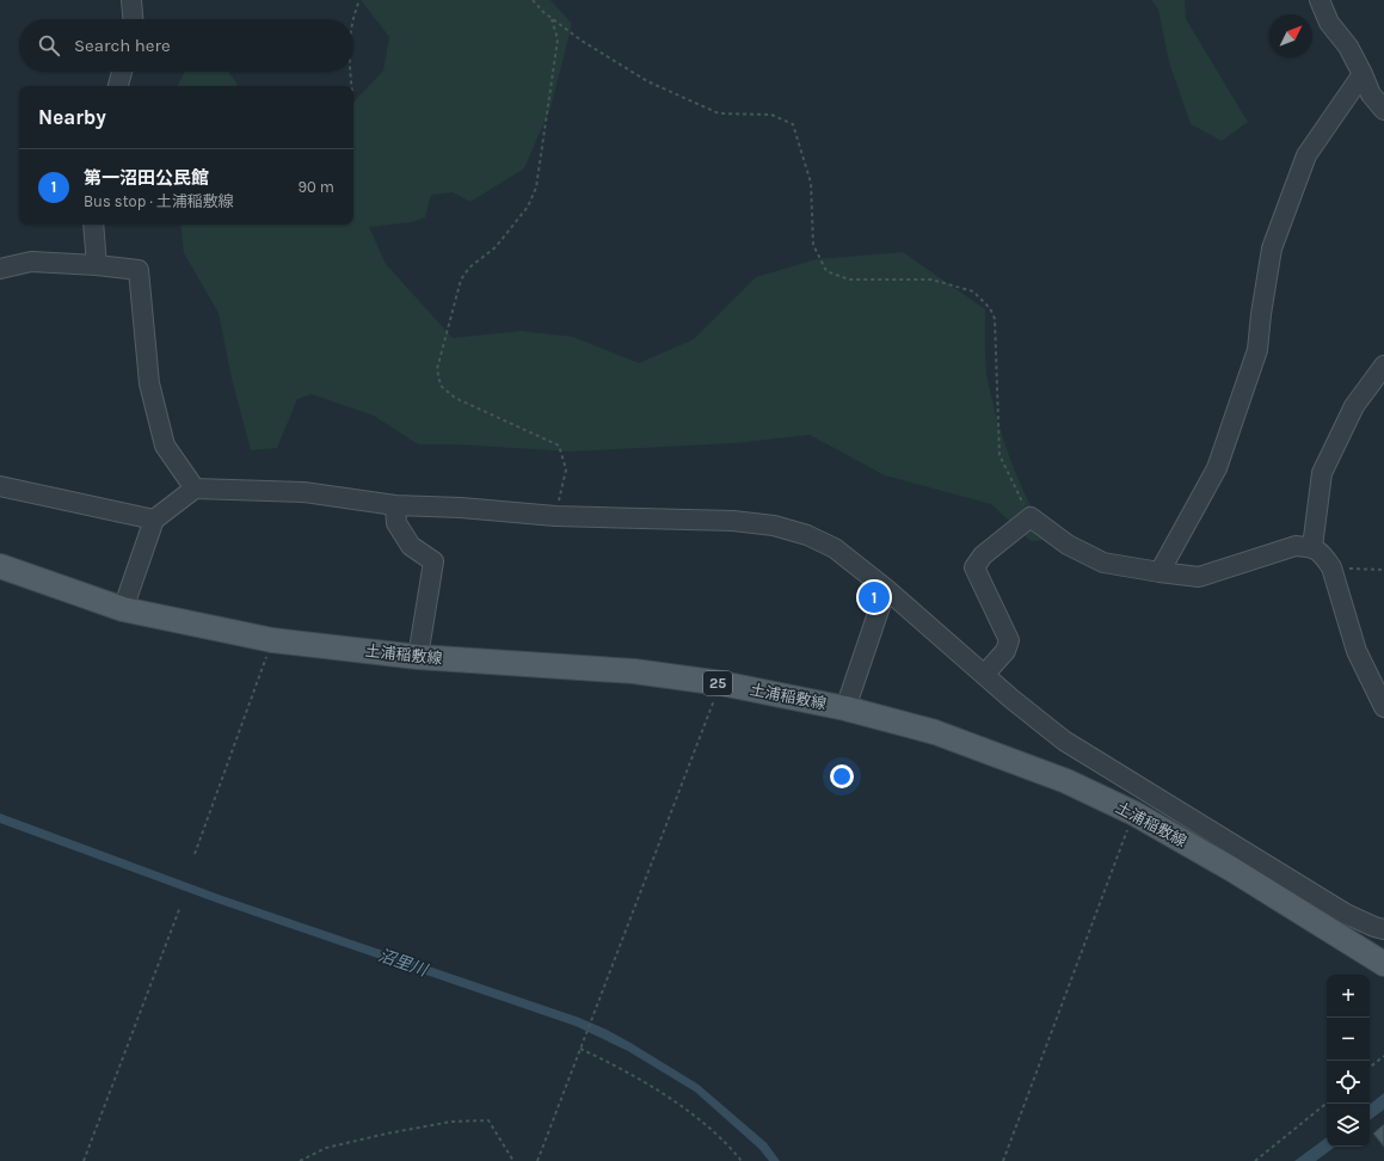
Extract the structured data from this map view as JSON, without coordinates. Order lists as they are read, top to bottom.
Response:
{
  "streets": {
    "main road": ["土浦稲敷線", "25"]
  },
  "water": ["沼里川"],
  "north": "top right",
  "page": {
    "search": "Search here",
    "heading": "Nearby",
    "list": [
      {
        "mark": "1",
        "name": "第一沼田公民館",
        "note": "Bus stop · 土浦稲敷線",
        "value": "90 m"
      }
    ],
    "pins": "1",
    "map_buttons": ["+", "−"]
  }
}
